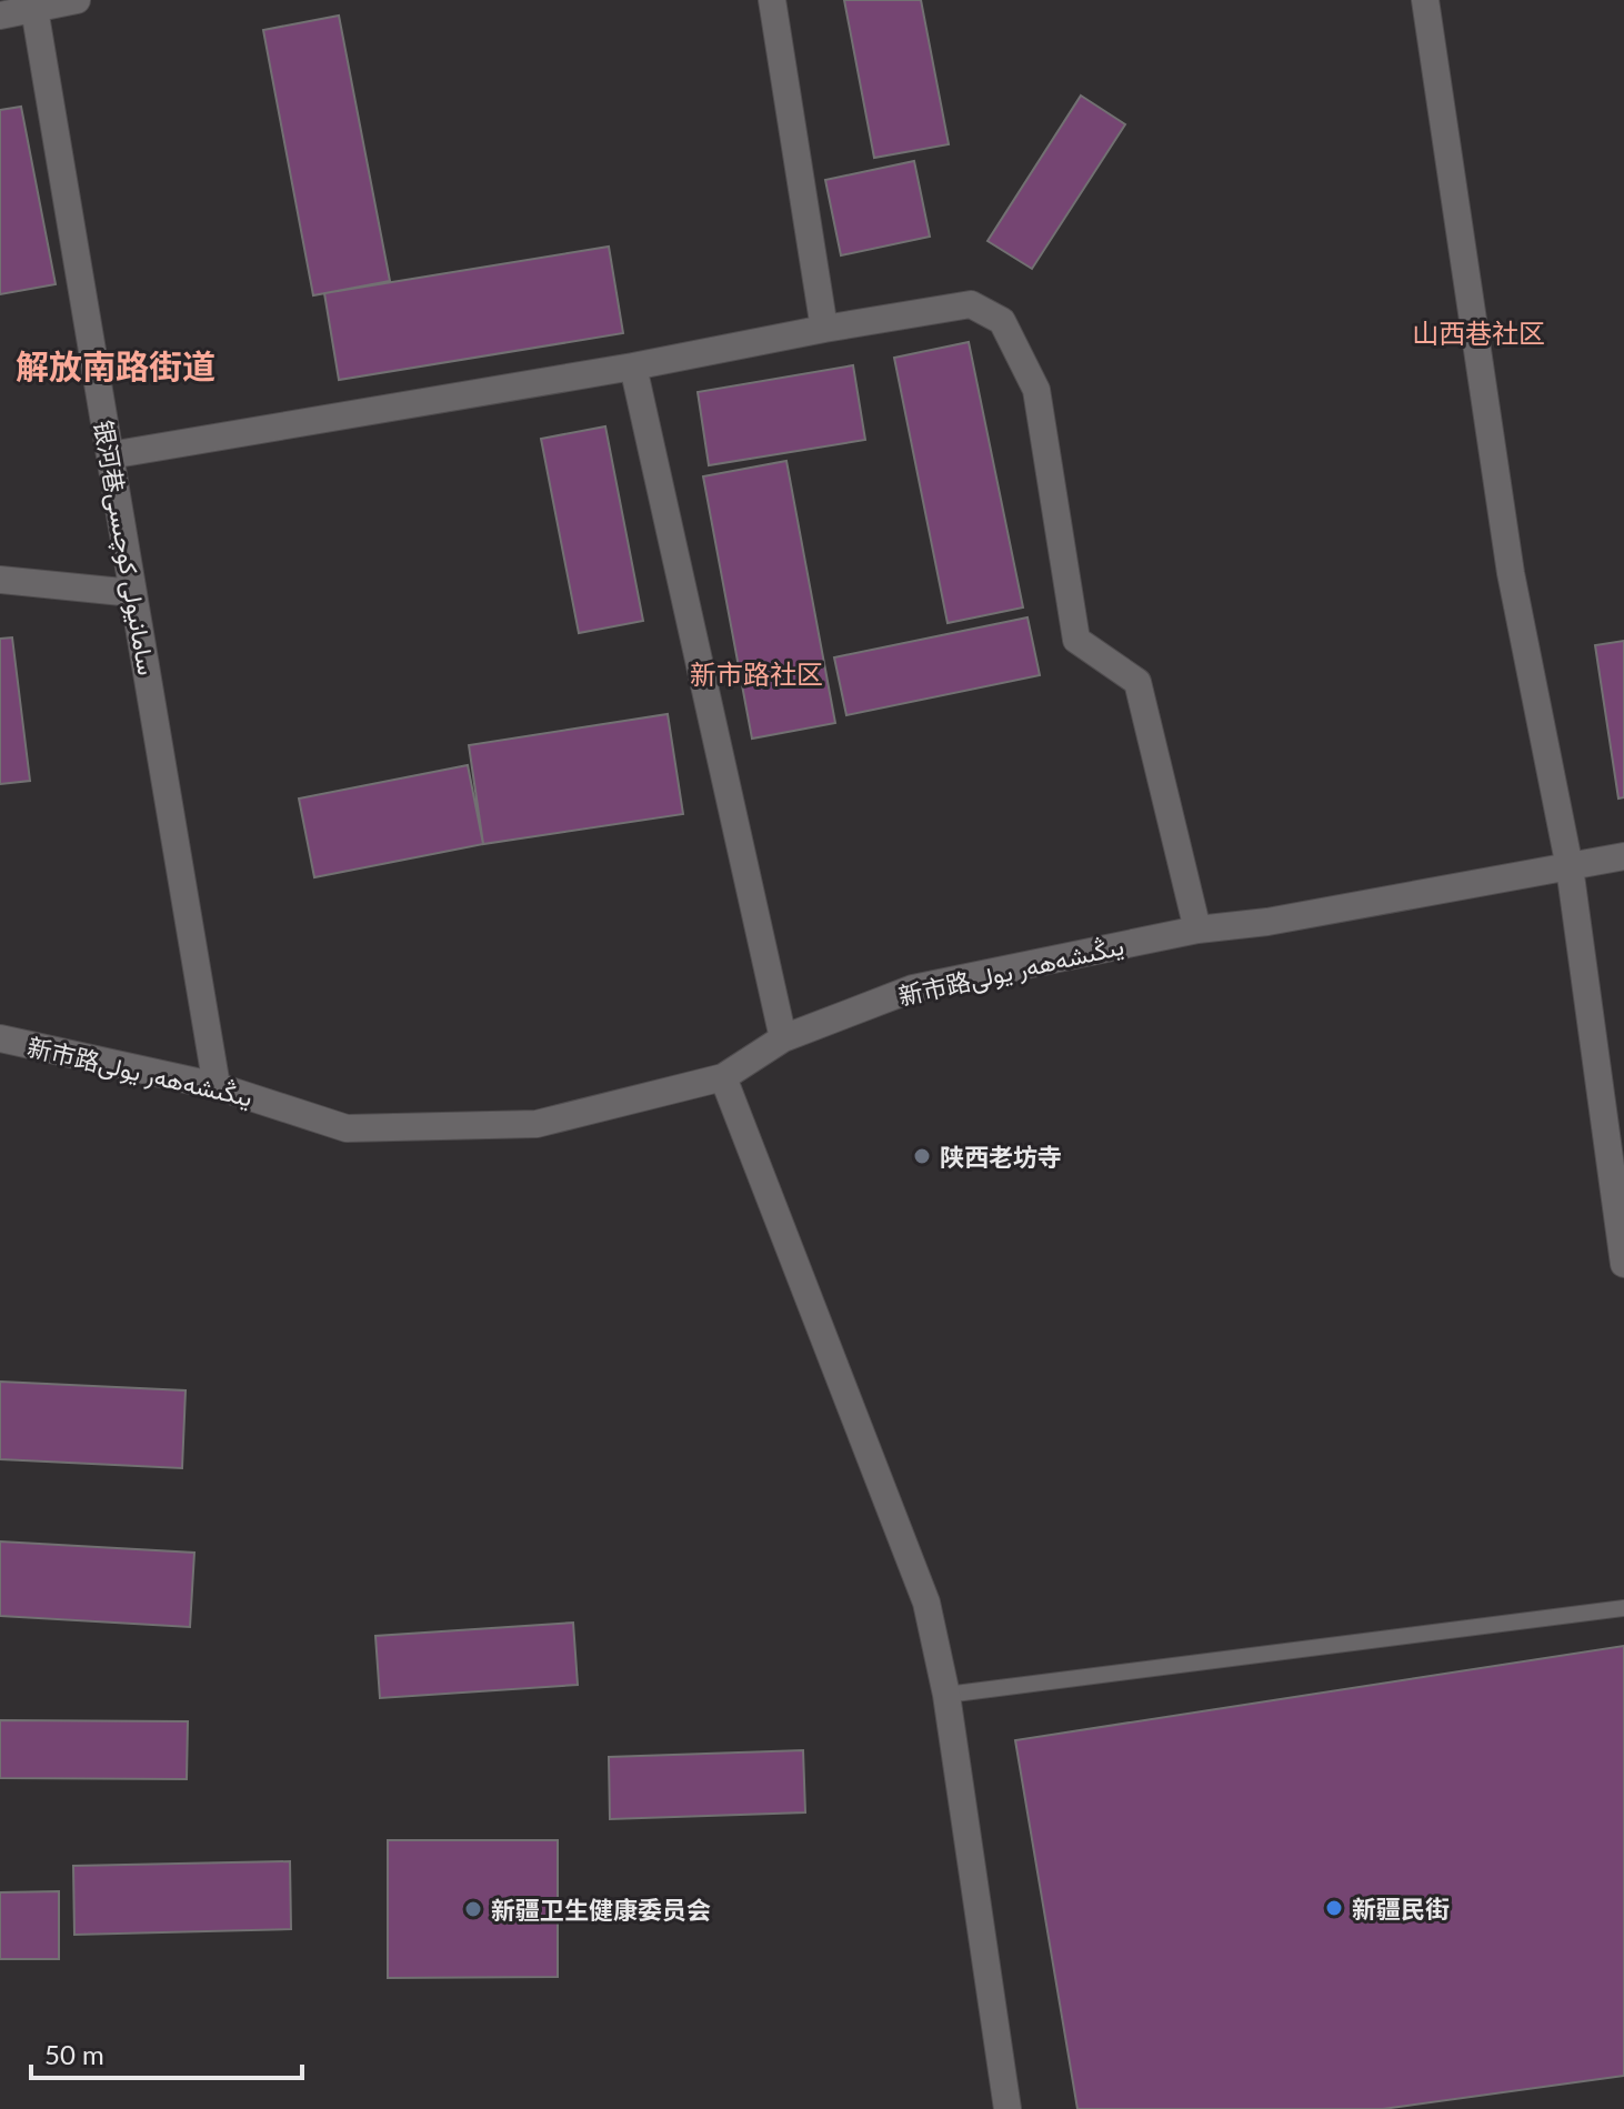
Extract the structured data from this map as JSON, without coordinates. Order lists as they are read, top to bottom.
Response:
{
  "streets": {
    "street": ["银河巷سامانيولى كوچىسى", "新市路يىڭىشەھەر يولى"]
  },
  "crossings": [
    ["银河巷سامانيولى كوچىسى", "新市路يىڭىشەھەر يولى"]
  ],
  "districts": ["山西巷社区", "解放南路街道", "新市路社区"],
  "places": ["陕西老坊寺", "新疆民街", "新疆卫生健康委员会"],
  "scale_bar": "50 m"
}
